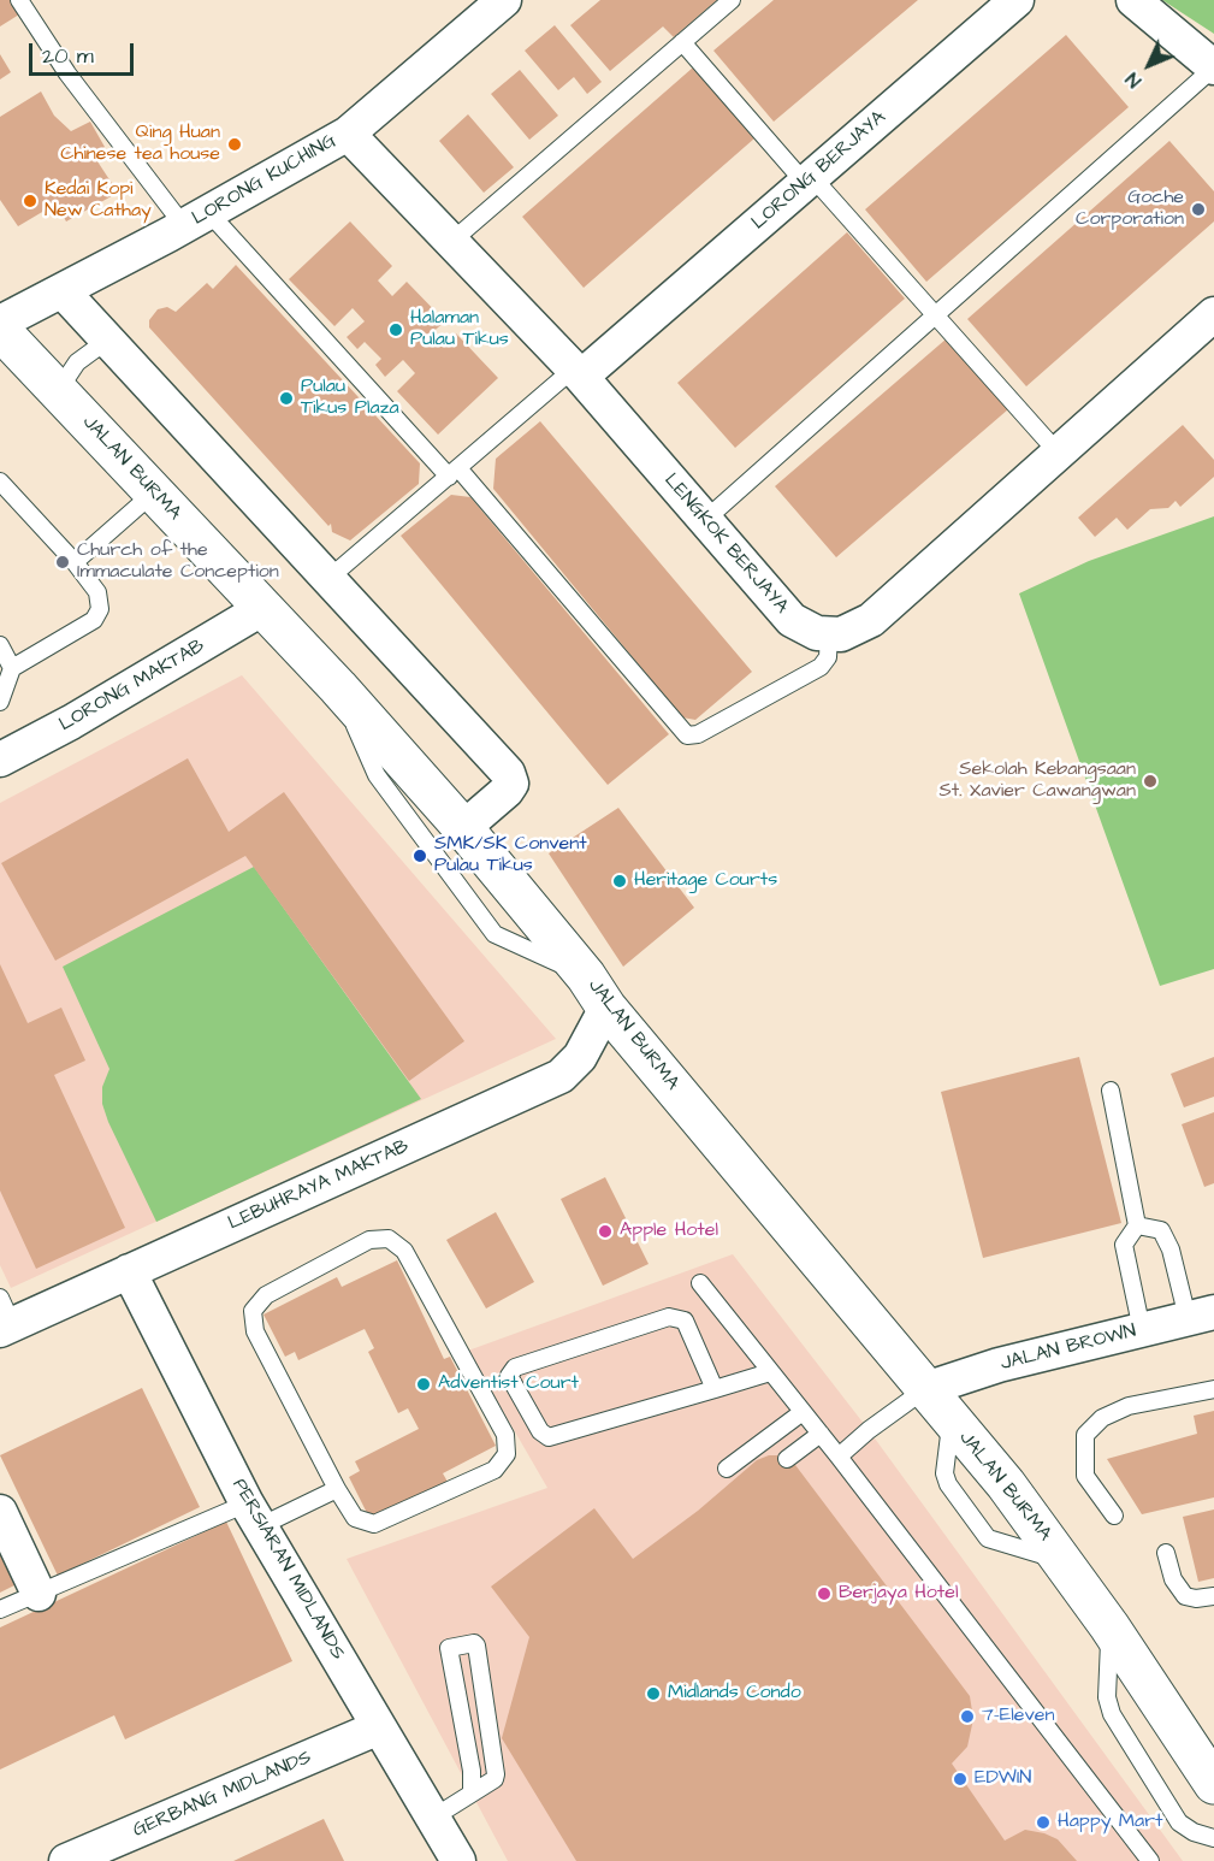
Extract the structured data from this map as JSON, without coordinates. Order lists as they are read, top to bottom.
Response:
{
  "streets": {
    "main road": ["JALAN BURMA"],
    "street": [
      "LORONG BERJAYA",
      "LORONG KUCHING",
      "LENGKOK BERJAYA",
      "LORONG MAKTAB",
      "LEBUHRAYA MAKTAB",
      "JALAN BROWN",
      "PERSIARAN MIDLANDS",
      "GERBANG MIDLANDS"
    ]
  },
  "crossings": [
    ["LORONG BERJAYA", "LENGKOK BERJAYA"],
    ["LORONG KUCHING", "LENGKOK BERJAYA"],
    ["JALAN BURMA", "LORONG MAKTAB"],
    ["JALAN BURMA", "LEBUHRAYA MAKTAB"],
    ["JALAN BURMA", "JALAN BROWN"],
    ["LEBUHRAYA MAKTAB", "PERSIARAN MIDLANDS"],
    ["PERSIARAN MIDLANDS", "GERBANG MIDLANDS"]
  ],
  "places": [
    "Qing Huan Chinese tea house",
    "Kedai Kopi New Cathay",
    "Goche Corporation",
    "Halaman Pulau Tikus",
    "Pulau Tikus Plaza",
    "Church of the Immaculate Conception",
    "Sekolah Kebangsaan St. Xavier Cawangwan",
    "SMK/SK Convent Pulau Tikus",
    "Heritage Courts",
    "Apple Hotel",
    "Adventist Court",
    "Berjaya Hotel",
    "Midlands Condo",
    "7-Eleven",
    "EDWIN",
    "Happy Mart"
  ],
  "scale_bar": "20 m",
  "north": "bottom left"
}
